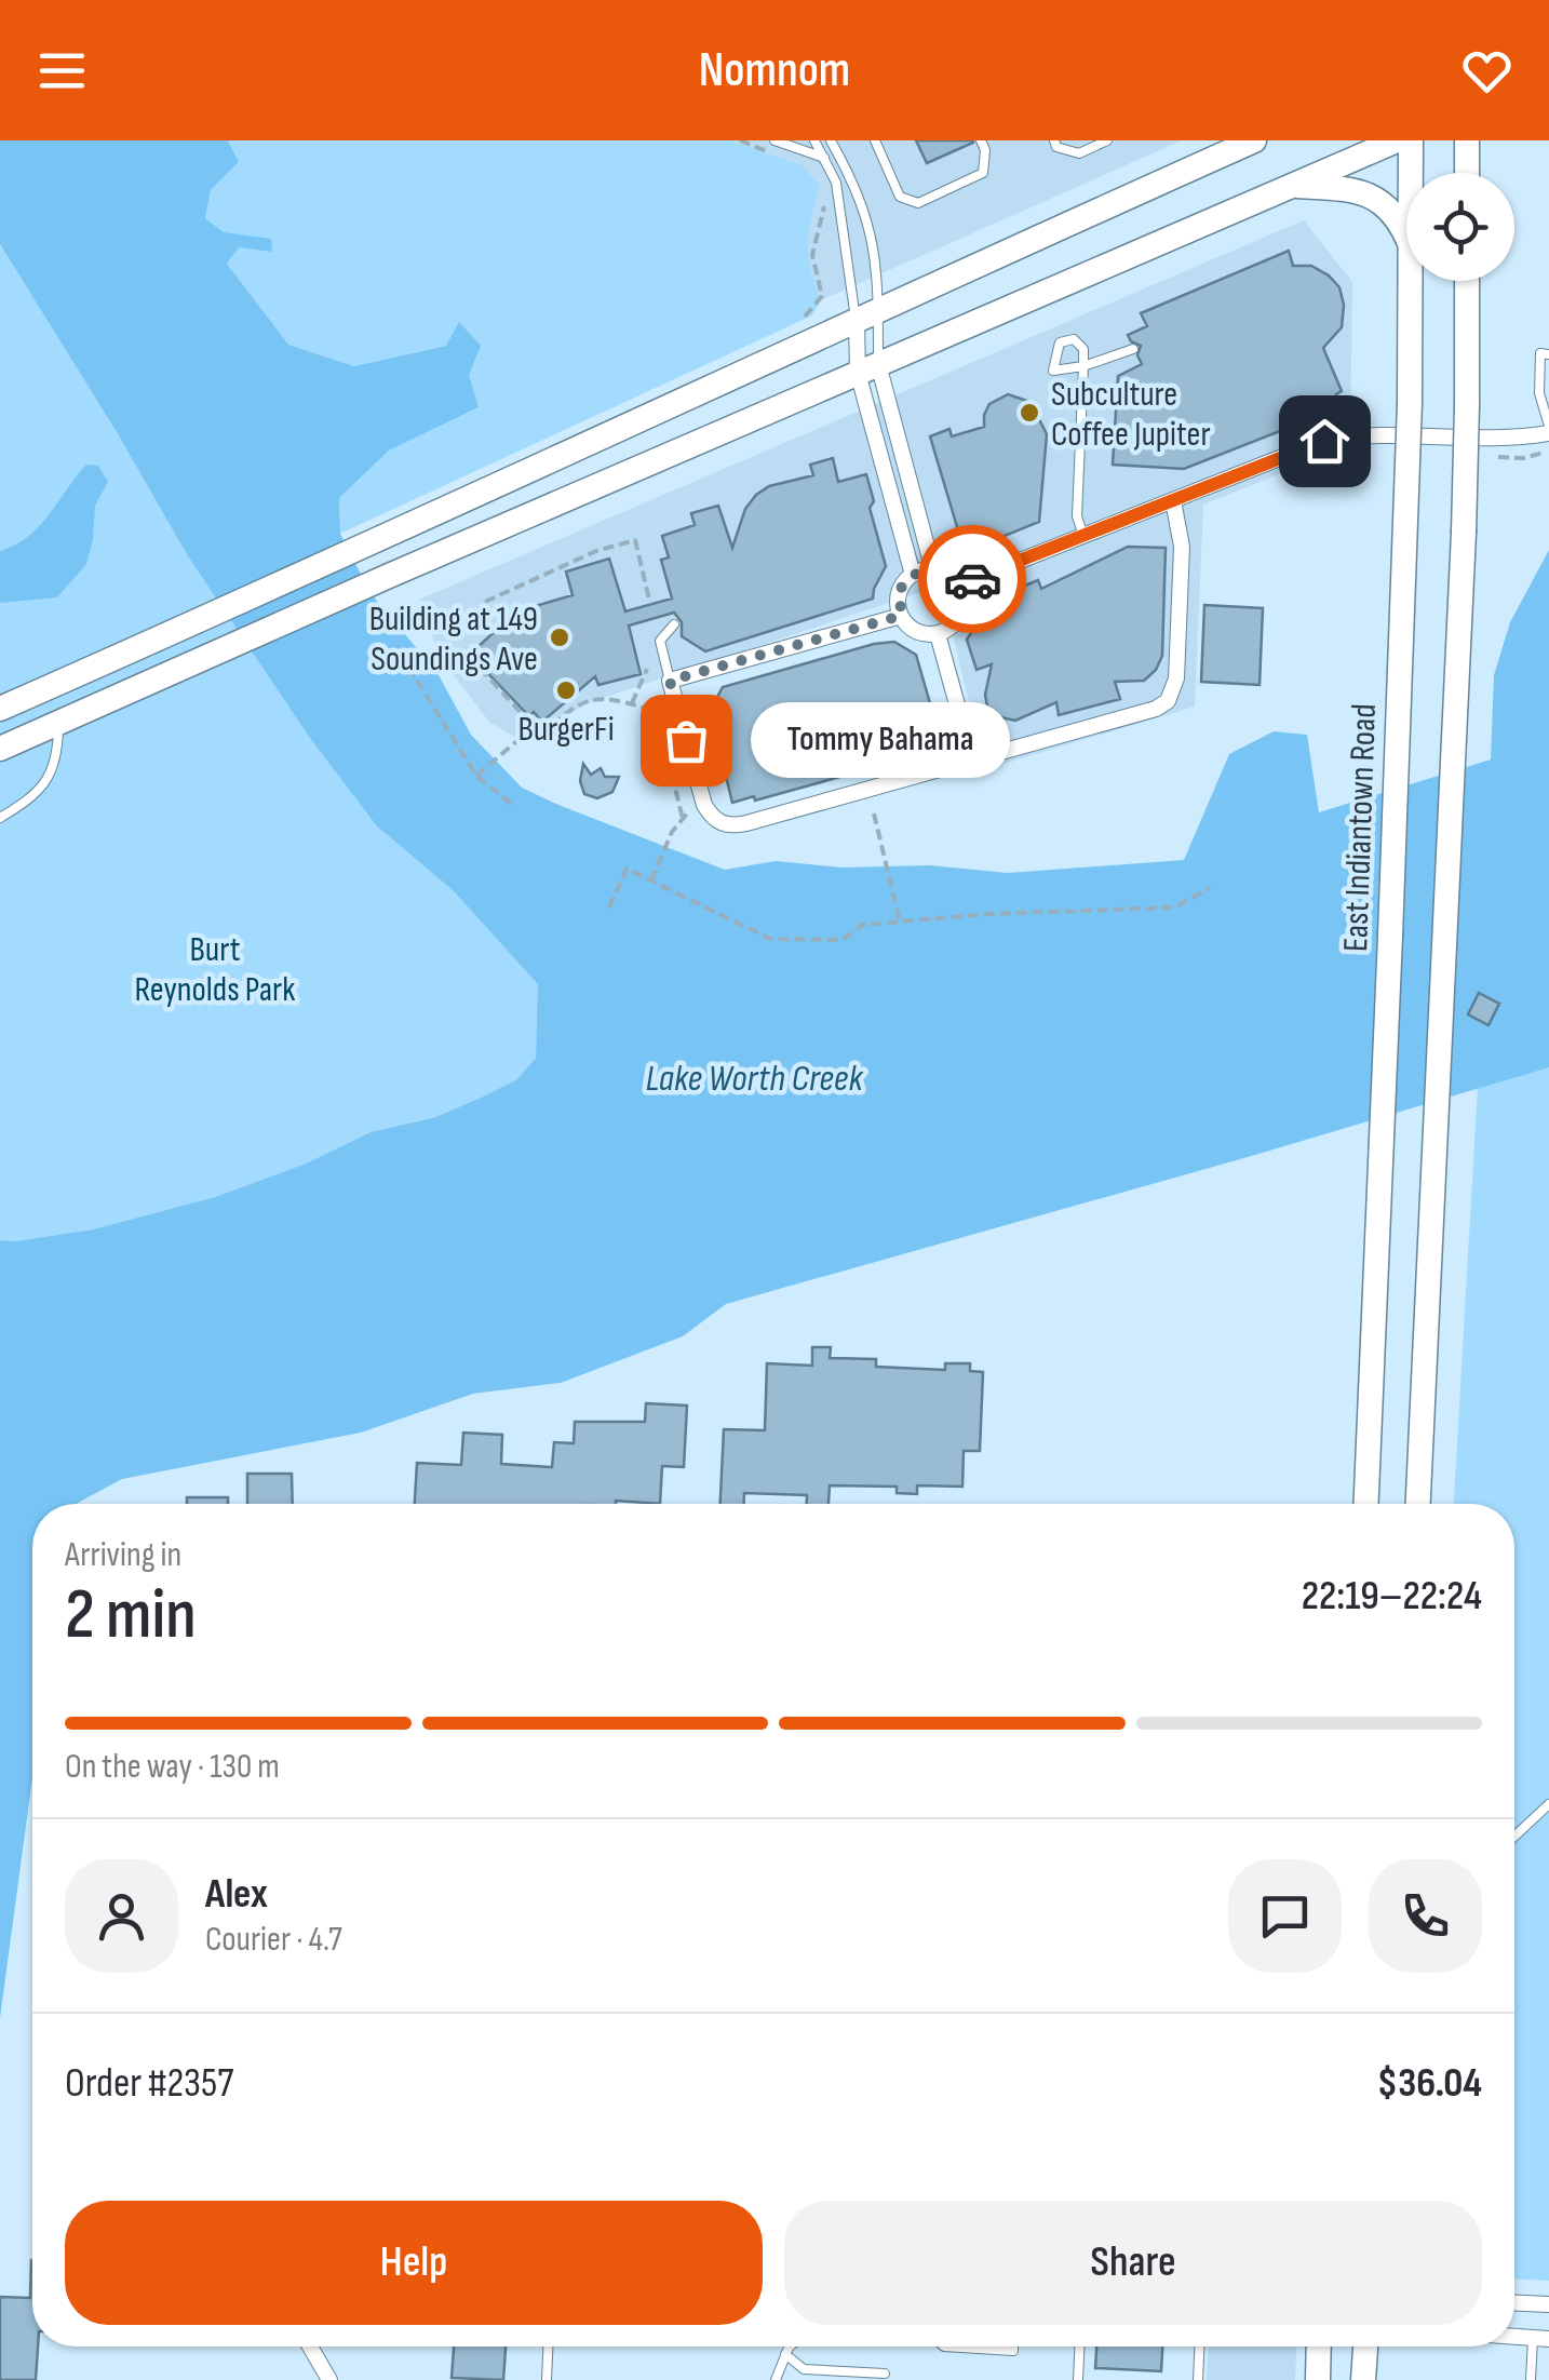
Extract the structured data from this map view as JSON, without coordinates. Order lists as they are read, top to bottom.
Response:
{
  "streets": {
    "main road": ["East Indiantown Road"]
  },
  "water": ["Lake Worth Creek"],
  "parks": ["Burt Reynolds Park"],
  "places": [
    "Subculture Coffee Jupiter",
    "Building at 149 Soundings Ave",
    "BurgerFi",
    "Tommy Bahama"
  ],
  "page": {
    "header": "Nomnom",
    "bubble": "Tommy Bahama",
    "heading": ["2 min", "Arriving in", "22:19–22:24"],
    "panel": [
      "Alex",
      "Courier · 4.7",
      "Order #2357",
      "$36.04"
    ],
    "bar": "On the way · 130 m",
    "buttons": ["Help", "Share"]
  }
}
